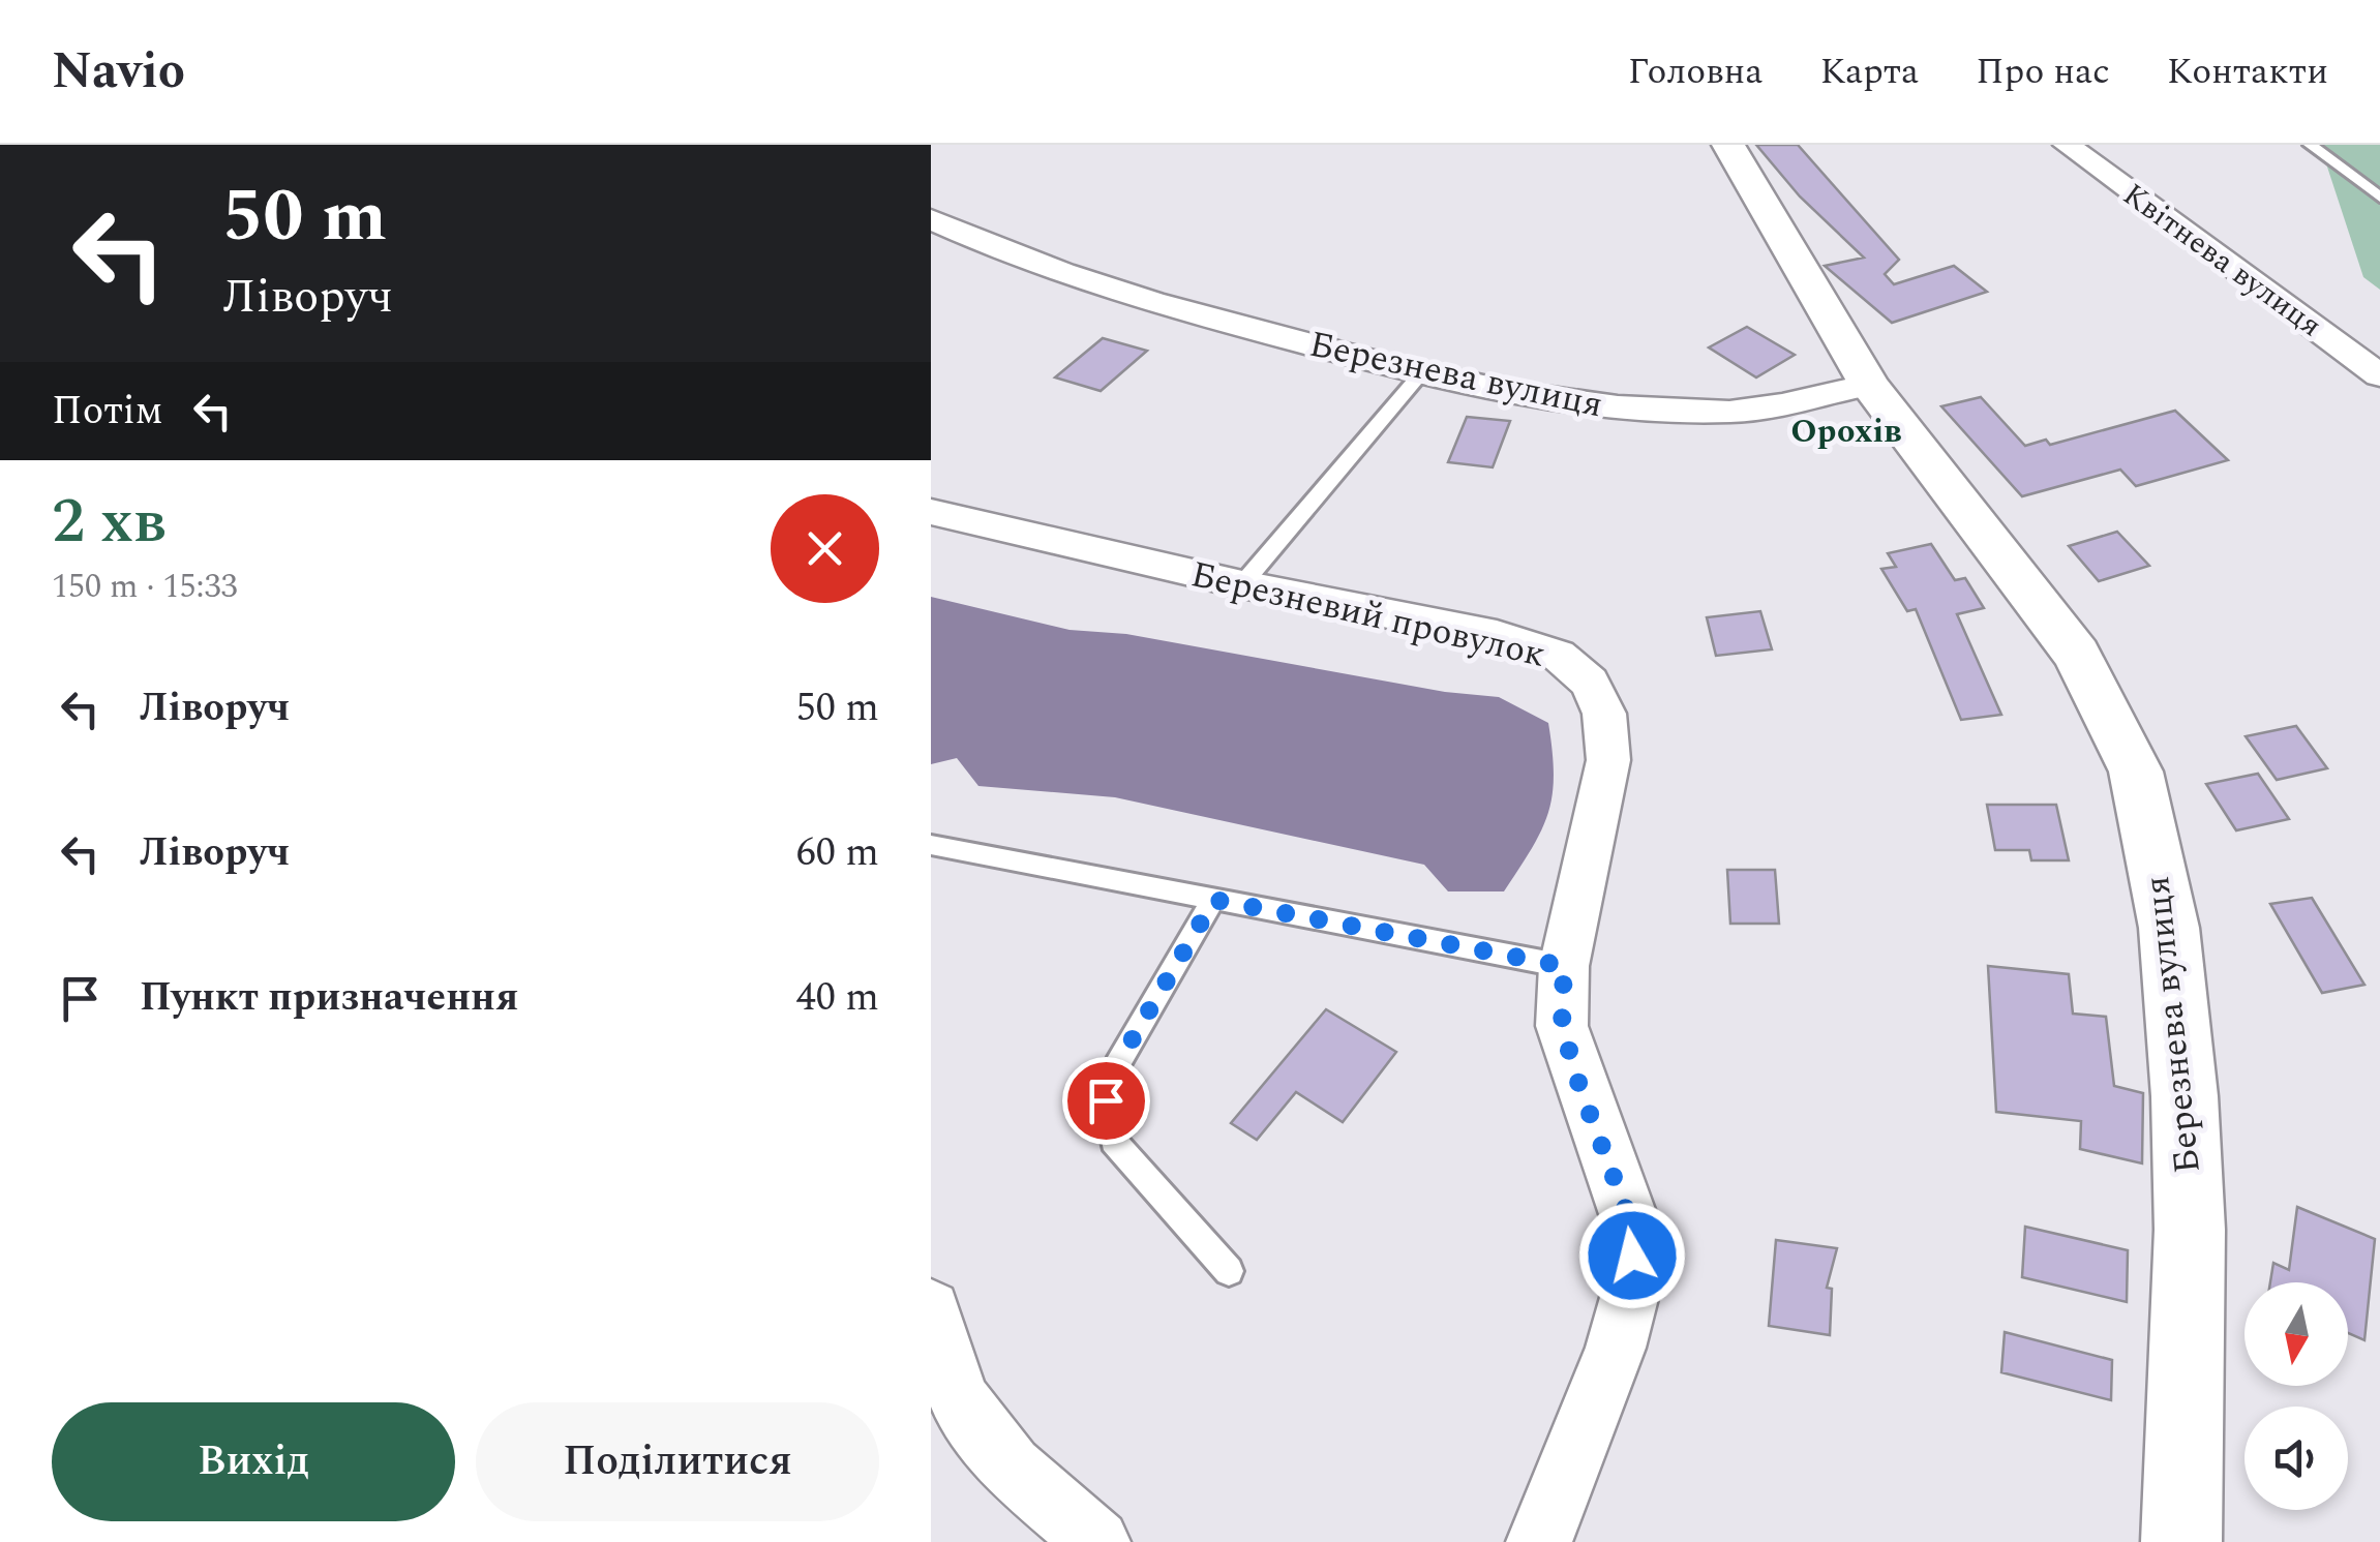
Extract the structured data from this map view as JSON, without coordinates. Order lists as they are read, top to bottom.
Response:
{
  "streets": {
    "street": ["Квітнева вулиця", "Березнева вулиця", "Березневий провулок"]
  },
  "districts": ["Орохів"],
  "north": "bottom",
  "page": {
    "header": "Navio",
    "nav": [
      "Головна",
      "Карта",
      "Про нас",
      "Контакти"
    ],
    "turn": ["50 m", "Ліворуч"],
    "then": "Потім",
    "heading": ["2 хв", "150 m · 15:33"],
    "list": [
      {
        "name": "Ліворуч",
        "value": "50 m"
      },
      {
        "name": "Ліворуч",
        "value": "60 m"
      },
      {
        "name": "Пункт призначення",
        "value": "40 m"
      }
    ],
    "buttons": ["Вихід", "Поділитися"]
  }
}
